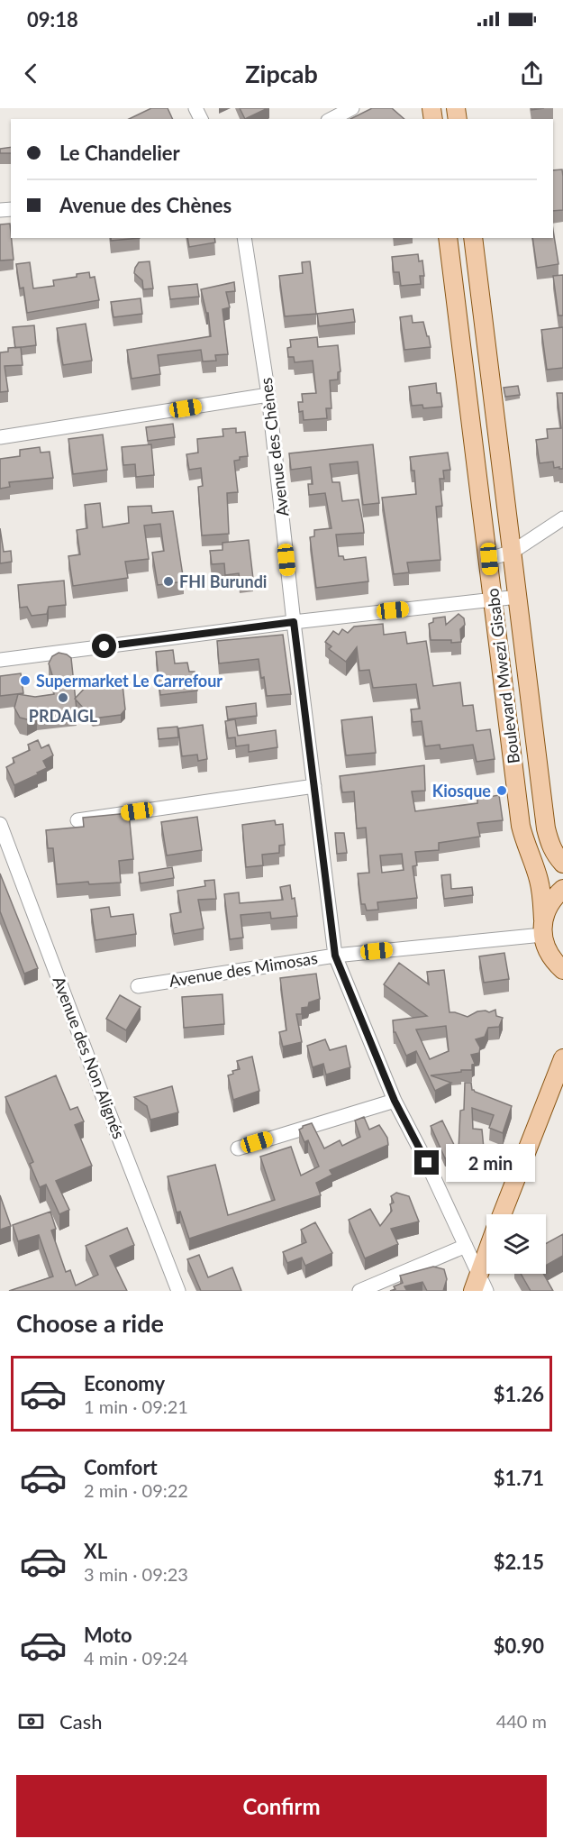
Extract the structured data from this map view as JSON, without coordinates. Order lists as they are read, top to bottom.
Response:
{
  "streets": {
    "main road": ["Boulevard Mwezi Gisabo"],
    "street": ["Avenue des Chènes", "Avenue des Mimosas", "Avenue des Non Alignés"]
  },
  "crossings": [
    ["Avenue des Chènes", "Avenue des Mimosas"],
    ["Boulevard Mwezi Gisabo", "Avenue des Mimosas"]
  ],
  "places": [
    "FHI Burundi",
    "Supermarket Le Carrefour",
    "PRDAIGL",
    "Kiosque"
  ],
  "page": {
    "status": "09:18",
    "header": "Zipcab",
    "banner": ["Le Chandelier", "Avenue des Chènes"],
    "bubble": "2 min",
    "heading": "Choose a ride",
    "list": [
      {
        "name": "Economy",
        "note": "1 min · 09:21",
        "value": "$1.26"
      },
      {
        "name": "Comfort",
        "note": "2 min · 09:22",
        "value": "$1.71"
      },
      {
        "name": "XL",
        "note": "3 min · 09:23",
        "value": "$2.15"
      },
      {
        "name": "Moto",
        "note": "4 min · 09:24",
        "value": "$0.90"
      }
    ],
    "pay": ["Cash", "440 m"],
    "buttons": "Confirm"
  }
}
